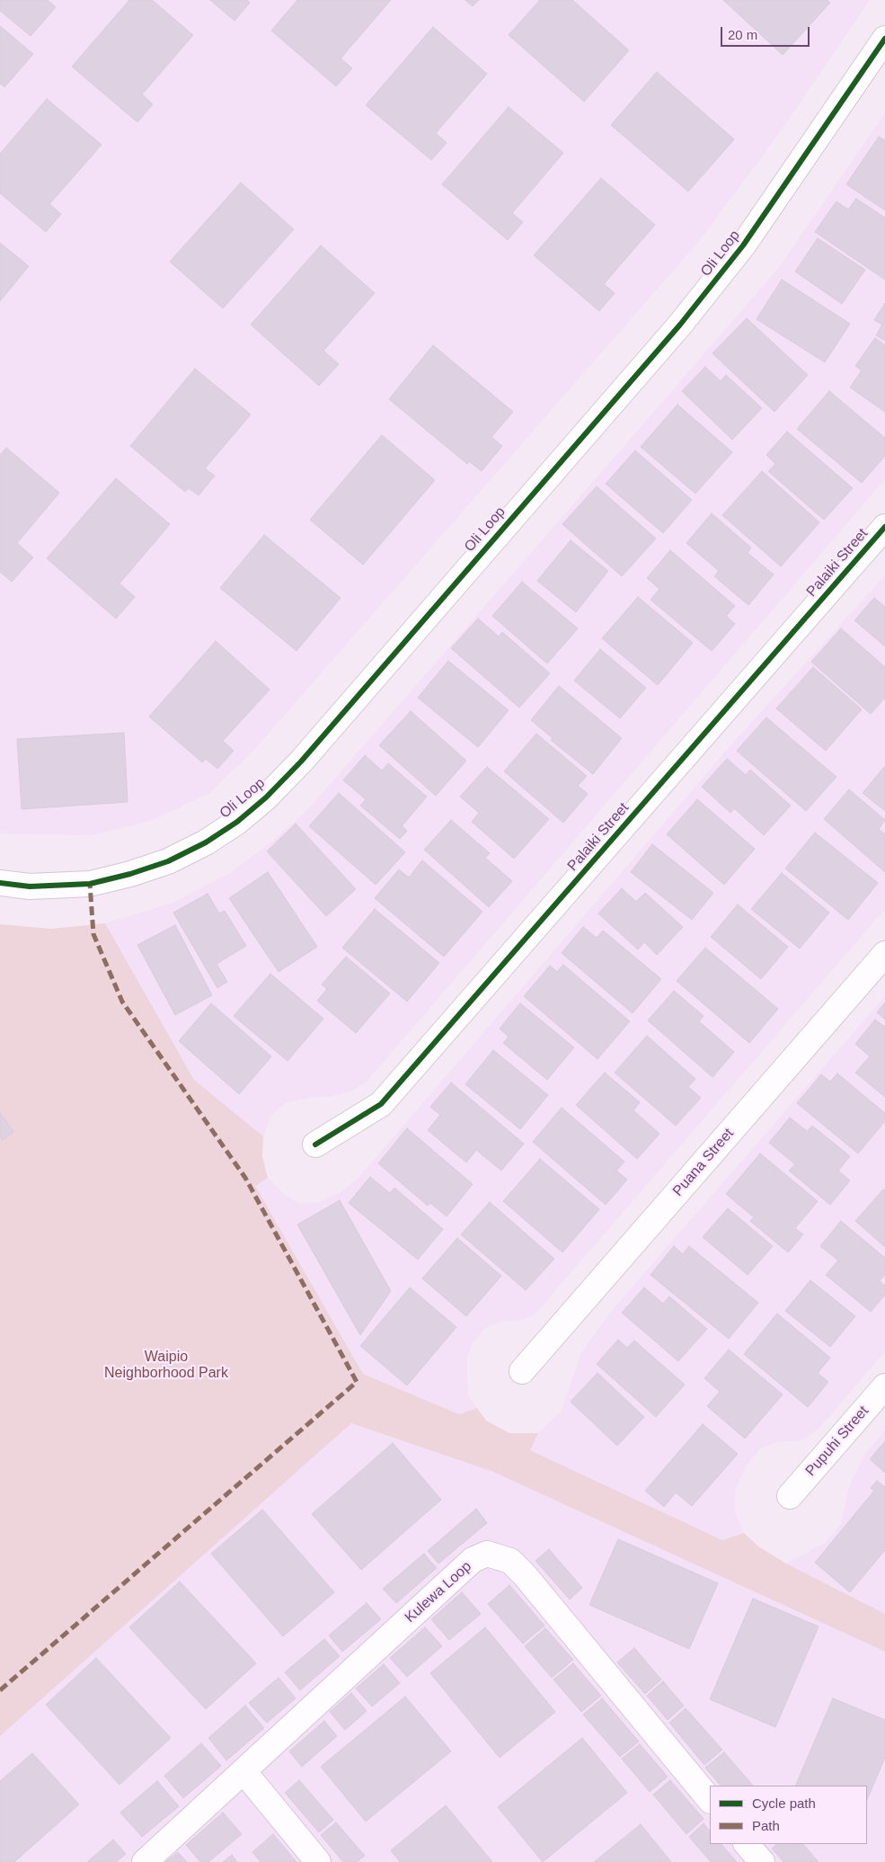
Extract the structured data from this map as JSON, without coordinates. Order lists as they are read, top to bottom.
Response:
{
  "streets": {
    "street": [
      "Oli Loop",
      "Palaiki Street",
      "Puana Street",
      "Pupuhi Street",
      "Kulewa Loop"
    ]
  },
  "parks": ["Waipio Neighborhood Park"],
  "legend": ["Cycle path", "Path"],
  "scale_bar": "20 m"
}
